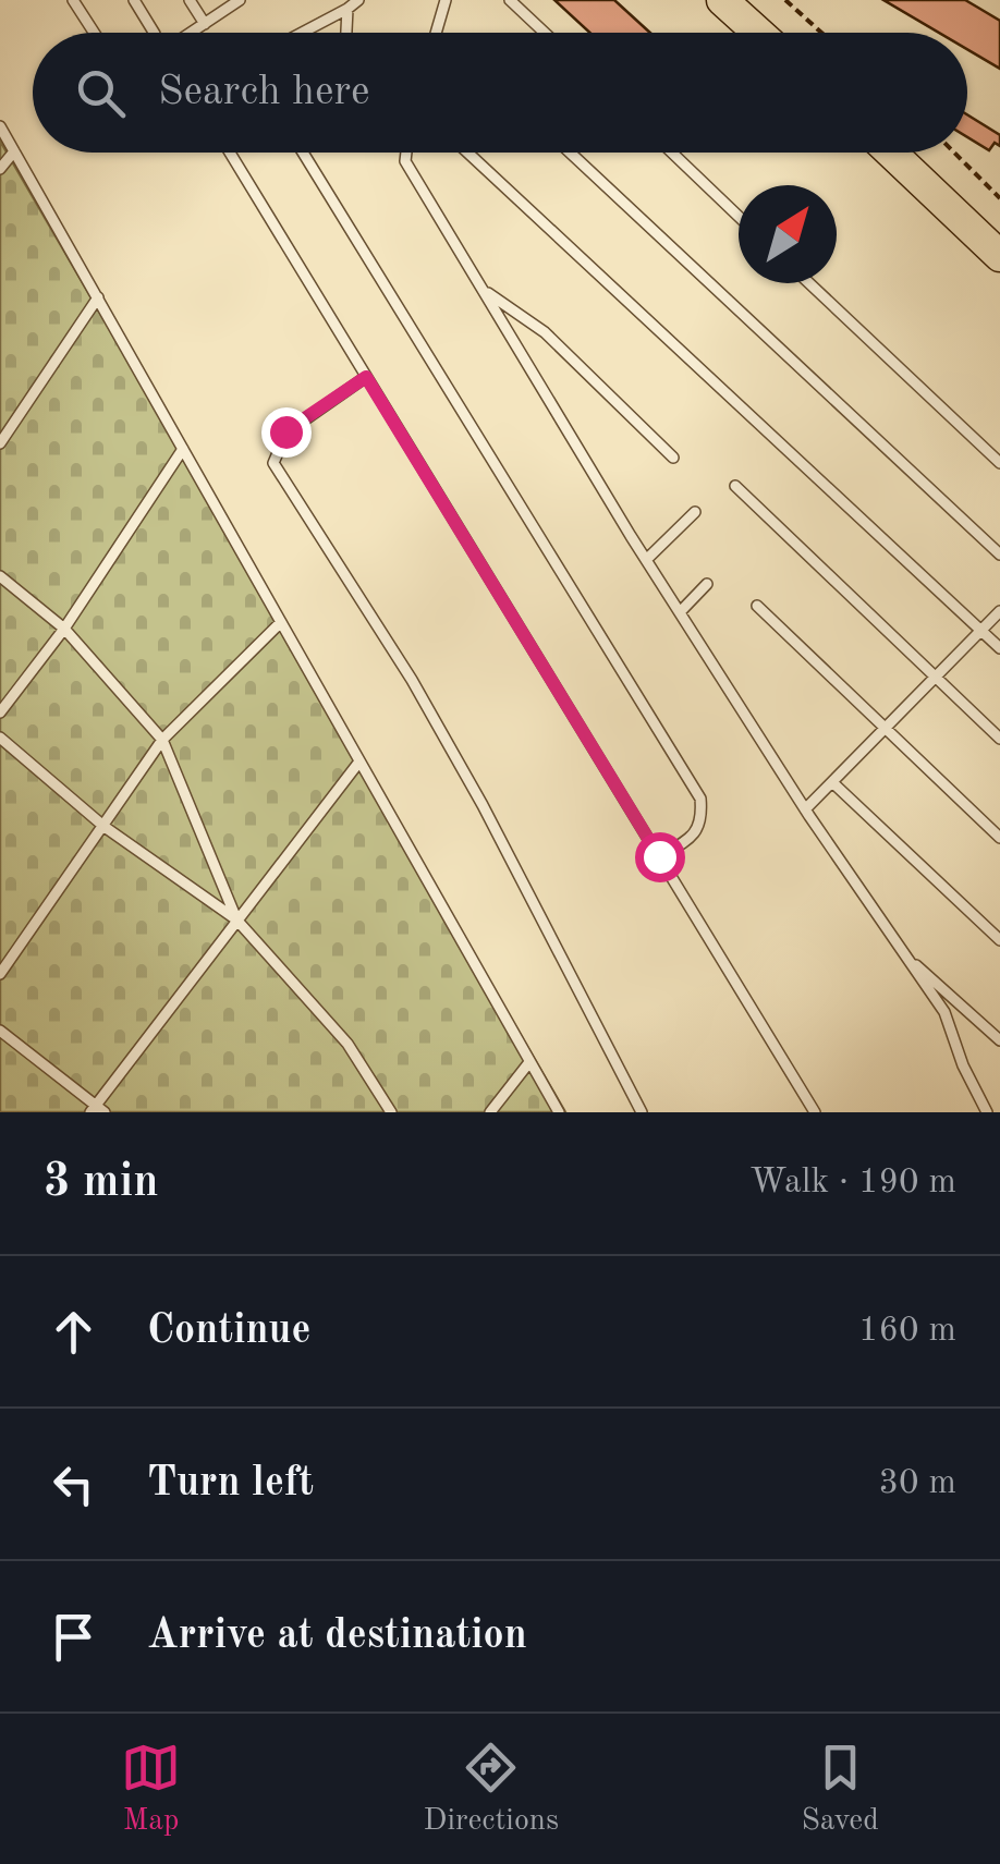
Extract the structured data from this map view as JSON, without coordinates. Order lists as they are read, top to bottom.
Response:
{
  "north": "top right",
  "page": {
    "search": "Search here",
    "heading": ["3 min", "Walk · 190 m"],
    "list": [
      ["Continue", "160 m"],
      ["Turn left", "30 m"],
      "Arrive at destination"
    ],
    "nav": ["Map", "Directions", "Saved"]
  }
}
